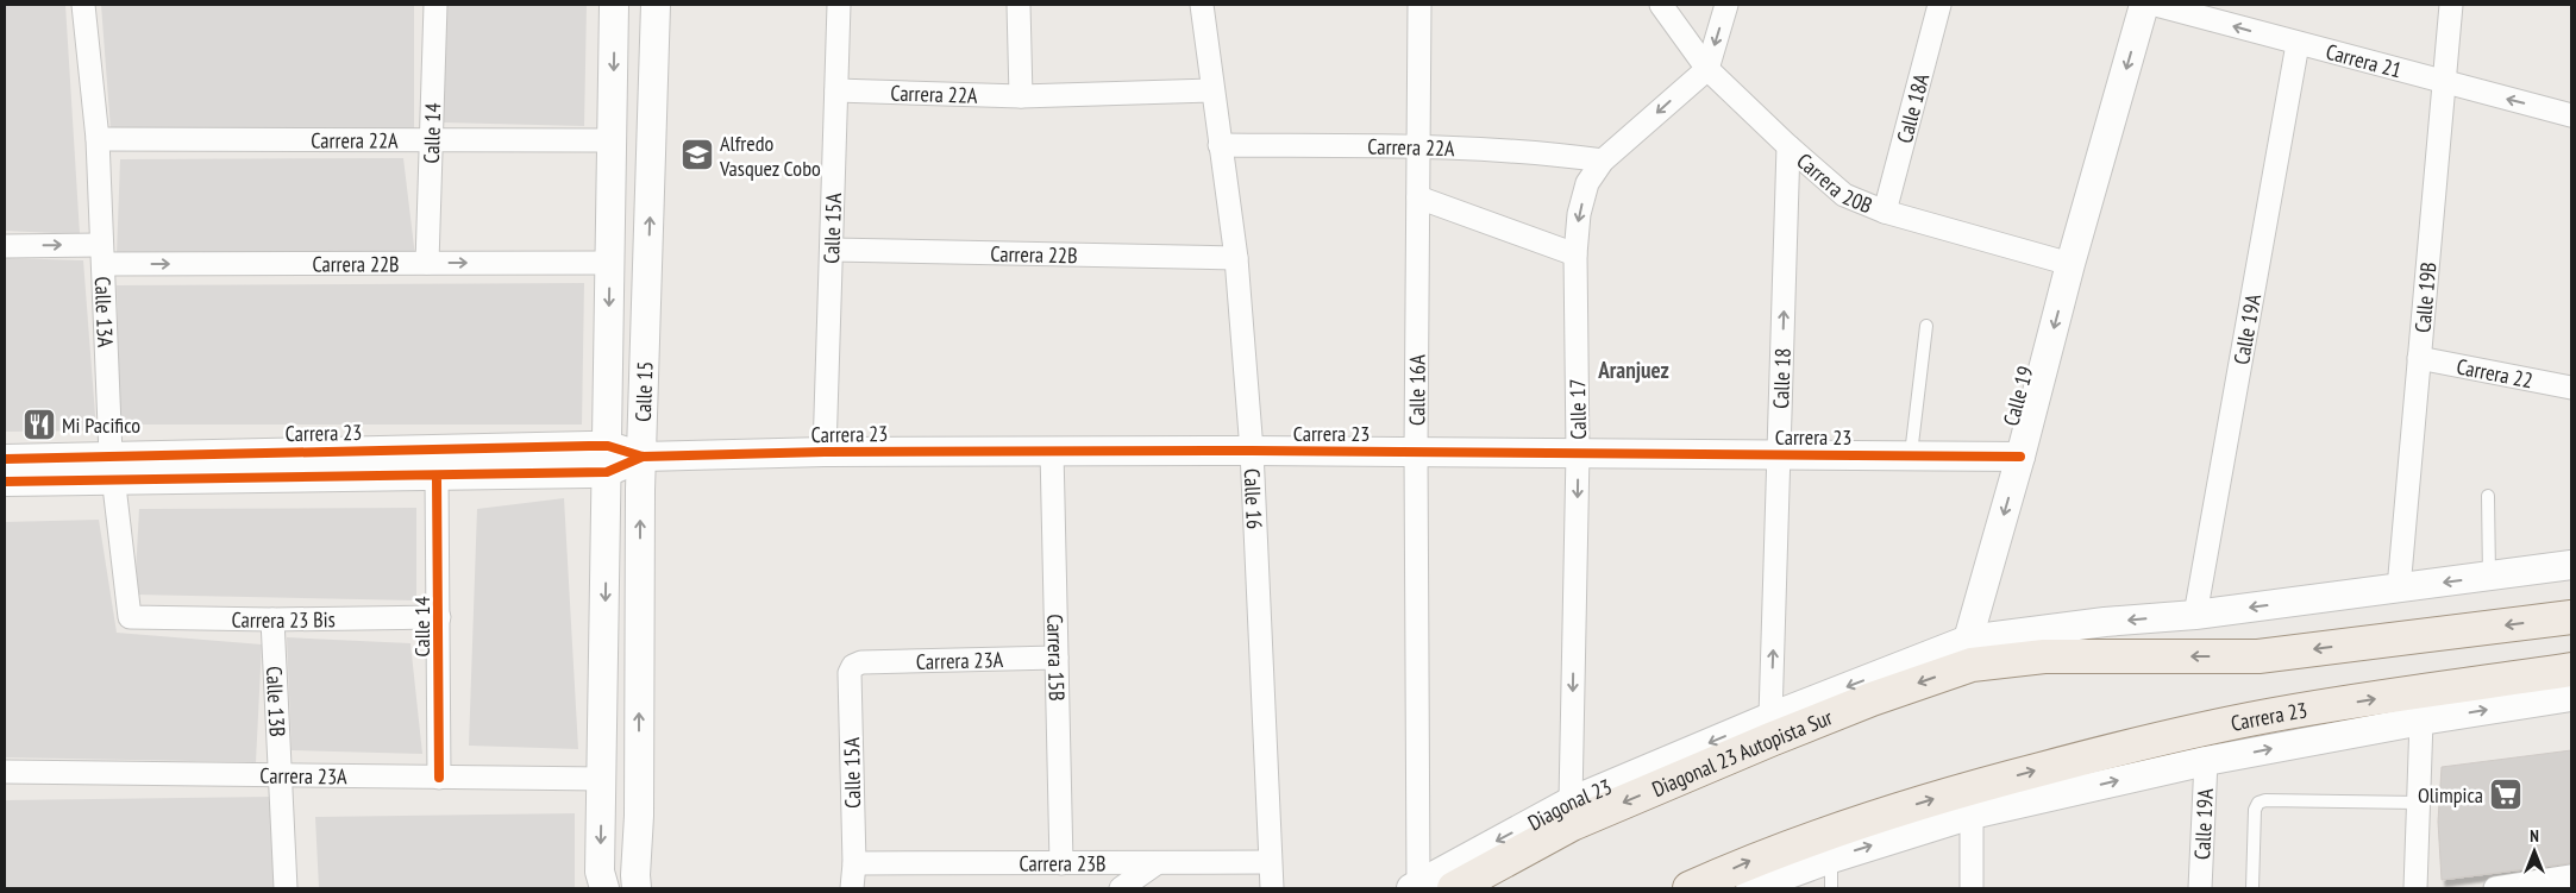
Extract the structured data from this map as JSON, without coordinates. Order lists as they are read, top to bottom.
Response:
{
  "streets": {
    "main road": ["Carrera 23", "Diagonal 23 Autopista Sur"],
    "street": [
      "Carrera 21",
      "Carrera 22A",
      "Calle 18A",
      "Calle 14",
      "Carrera 20B",
      "Calle 15A",
      "Carrera 22B",
      "Calle 19B",
      "Calle 13A",
      "Calle 19A",
      "Carrera 22",
      "Calle 18",
      "Calle 16A",
      "Calle 15",
      "Calle 19",
      "Calle 17",
      "Calle 16",
      "Carrera 23 Bis",
      "Carrera 15B",
      "Carrera 23A",
      "Calle 13B",
      "Diagonal 23",
      "Carrera 23B"
    ]
  },
  "crossings": [
    ["Carrera 21", "Calle 19B"],
    ["Carrera 21", "Calle 19A"],
    ["Carrera 22A", "Calle 14"],
    ["Carrera 22A", "Calle 15A"],
    ["Carrera 22A", "Calle 13A"],
    ["Carrera 22A", "Calle 16A"],
    ["Carrera 22A", "Calle 15"],
    ["Carrera 22A", "Calle 17"],
    ["Carrera 22A", "Calle 16"],
    ["Calle 18A", "Carrera 20B"],
    ["Calle 14", "Carrera 22B"],
    ["Calle 14", "Carrera 23"],
    ["Calle 14", "Carrera 23 Bis"],
    ["Calle 14", "Carrera 23A"],
    ["Carrera 20B", "Calle 18"],
    ["Carrera 20B", "Calle 19"],
    ["Carrera 20B", "Calle 17"],
    ["Calle 15A", "Carrera 22B"],
    ["Calle 15A", "Carrera 23"],
    ["Calle 15A", "Carrera 23A"],
    ["Calle 15A", "Carrera 23B"],
    ["Carrera 22B", "Calle 13A"],
    ["Carrera 22B", "Calle 15"],
    ["Carrera 22B", "Calle 16"],
    ["Calle 19B", "Carrera 22"],
    ["Calle 13A", "Carrera 23"],
    ["Calle 13A", "Carrera 23 Bis"],
    ["Calle 19A", "Carrera 23"],
    ["Calle 18", "Carrera 23"],
    ["Calle 18", "Diagonal 23"],
    ["Calle 16A", "Carrera 23"],
    ["Calle 16A", "Diagonal 23"],
    ["Calle 15", "Carrera 23"],
    ["Calle 15", "Carrera 23A"],
    ["Calle 19", "Carrera 23"],
    ["Calle 19", "Diagonal 23 Autopista Sur"],
    ["Calle 19", "Diagonal 23"],
    ["Calle 17", "Carrera 23"],
    ["Calle 17", "Diagonal 23"],
    ["Carrera 23", "Calle 16"],
    ["Carrera 23", "Carrera 15B"],
    ["Calle 16", "Carrera 23B"],
    ["Carrera 23 Bis", "Calle 13B"],
    ["Carrera 15B", "Carrera 23A"],
    ["Carrera 15B", "Carrera 23B"],
    ["Carrera 23A", "Calle 13B"],
    ["Diagonal 23 Autopista Sur", "Diagonal 23"]
  ],
  "one_way": [
    "Carrera 21",
    "Carrera 22B",
    "Calle 18",
    "Calle 19",
    "Calle 17",
    "Diagonal 23 Autopista Sur"
  ],
  "districts": ["Aranjuez"],
  "places": {
    "school or university": ["Alfredo Vasquez Cobo"],
    "restaurant": ["Mi Pacifico"],
    "supermarket": ["Olimpica"]
  },
  "north": "top"
}
